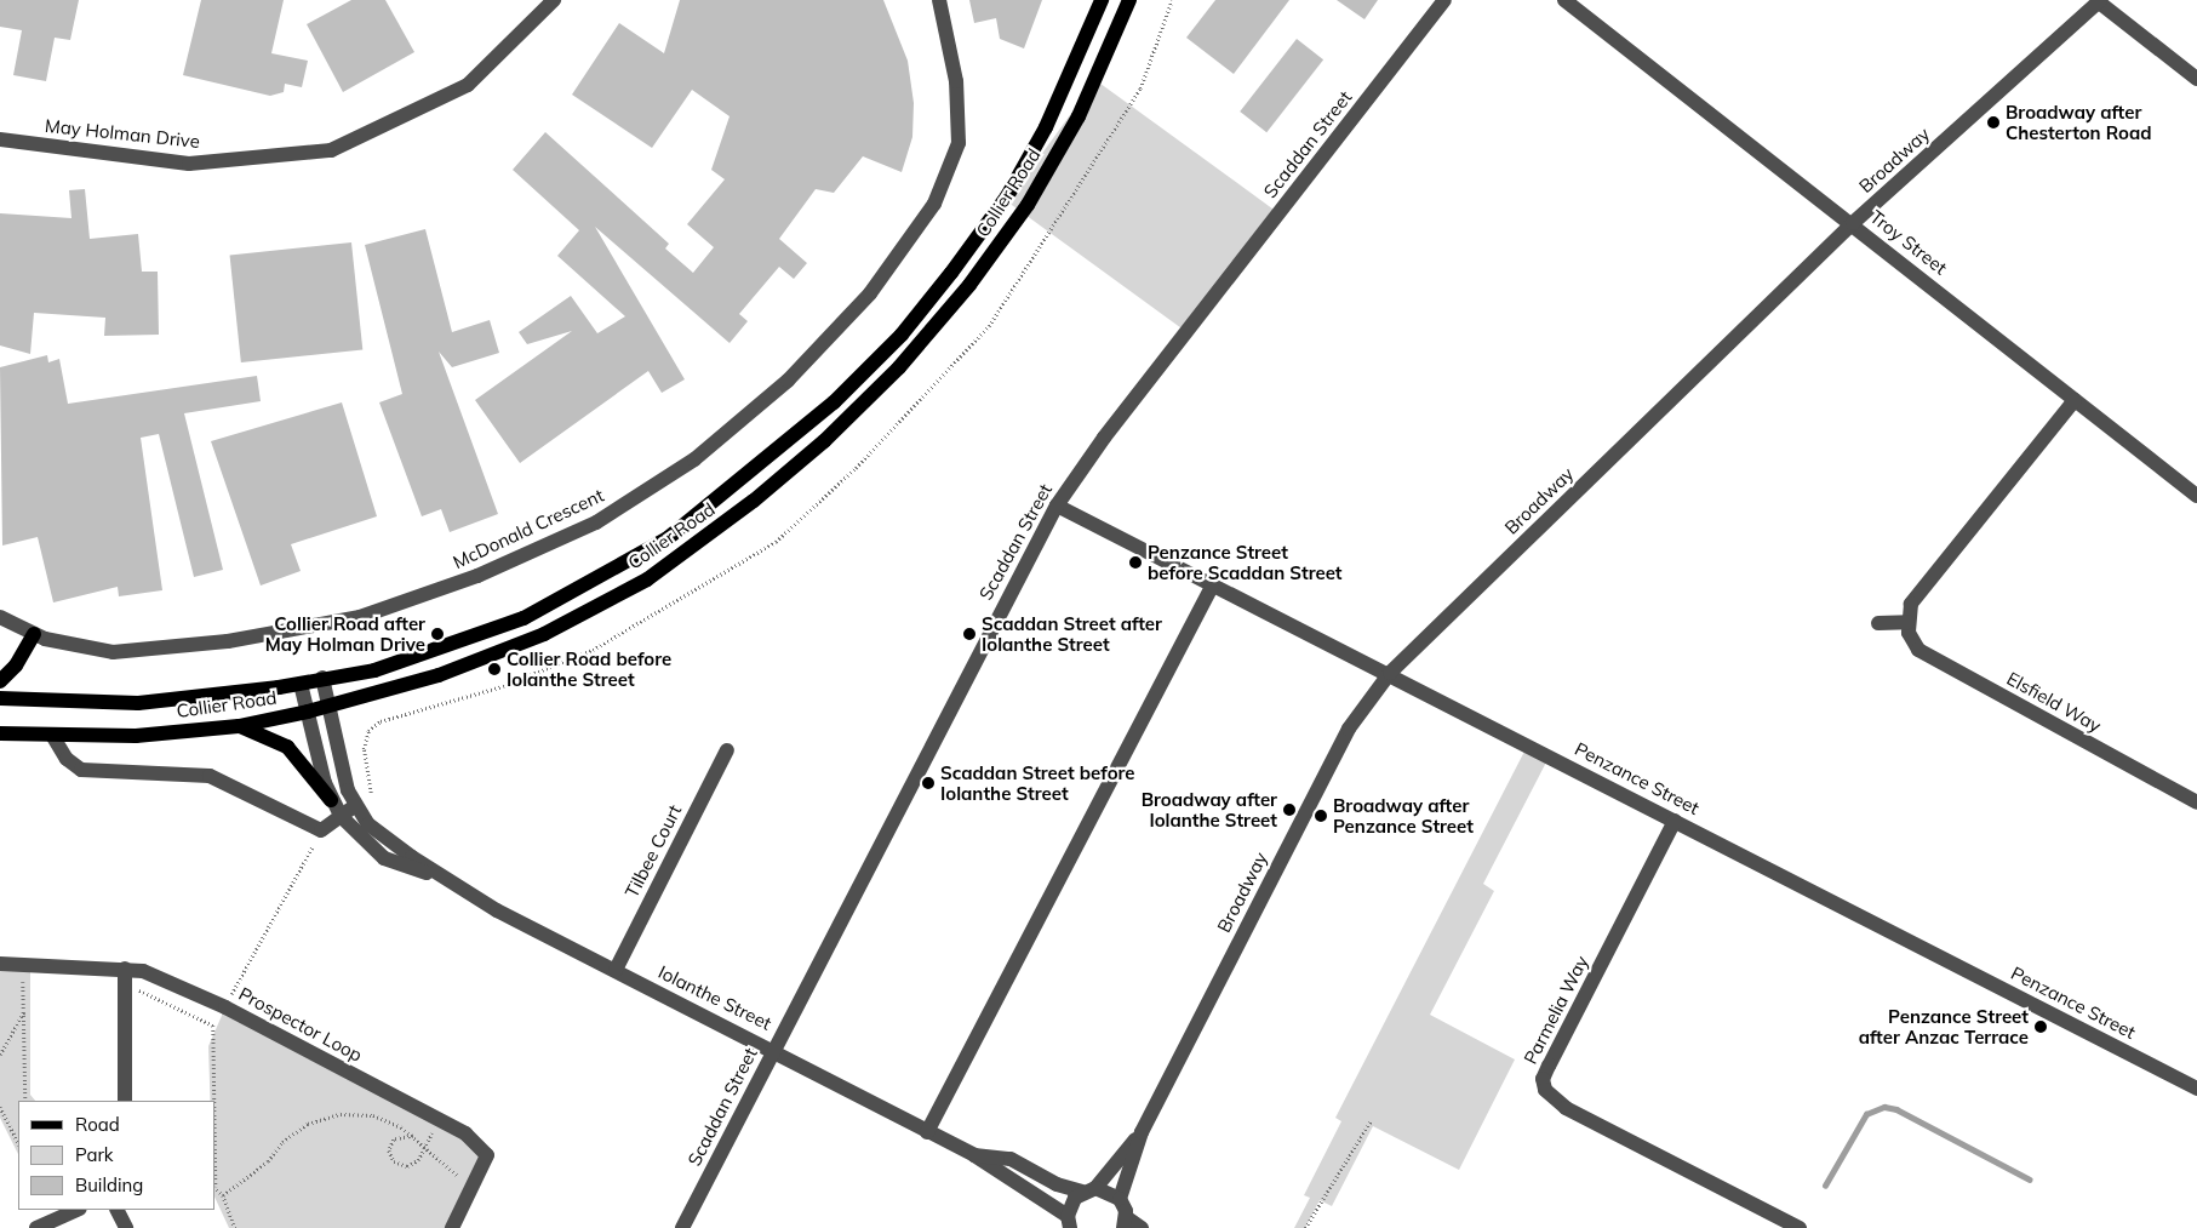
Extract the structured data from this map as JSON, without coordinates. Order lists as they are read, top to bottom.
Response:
{
  "streets": {
    "main road": ["Collier Road"],
    "street": [
      "May Holman Drive",
      "Scaddan Street",
      "Broadway",
      "Troy Street",
      "McDonald Crescent",
      "Elsfield Way",
      "Penzance Street",
      "Tilbee Court",
      "Iolanthe Street",
      "Parmelia Way",
      "Prospector Loop"
    ]
  },
  "crossings": [
    ["Scaddan Street", "Penzance Street"],
    ["Scaddan Street", "Iolanthe Street"],
    ["Broadway", "Troy Street"],
    ["Broadway", "Penzance Street"],
    ["Broadway", "Iolanthe Street"],
    ["Collier Road", "Iolanthe Street"],
    ["Penzance Street", "Parmelia Way"],
    ["Tilbee Court", "Iolanthe Street"]
  ],
  "places": [
    "Broadway after Chesterton Road",
    "Penzance Street before Scaddan Street",
    "Collier Road after May Holman Drive",
    "Scaddan Street after Iolanthe Street",
    "Collier Road before Iolanthe Street",
    "Scaddan Street before Iolanthe Street",
    "Broadway after Iolanthe Street",
    "Broadway after Penzance Street",
    "Penzance Street after Anzac Terrace"
  ],
  "legend": ["Road", "Park", "Building"]
}
